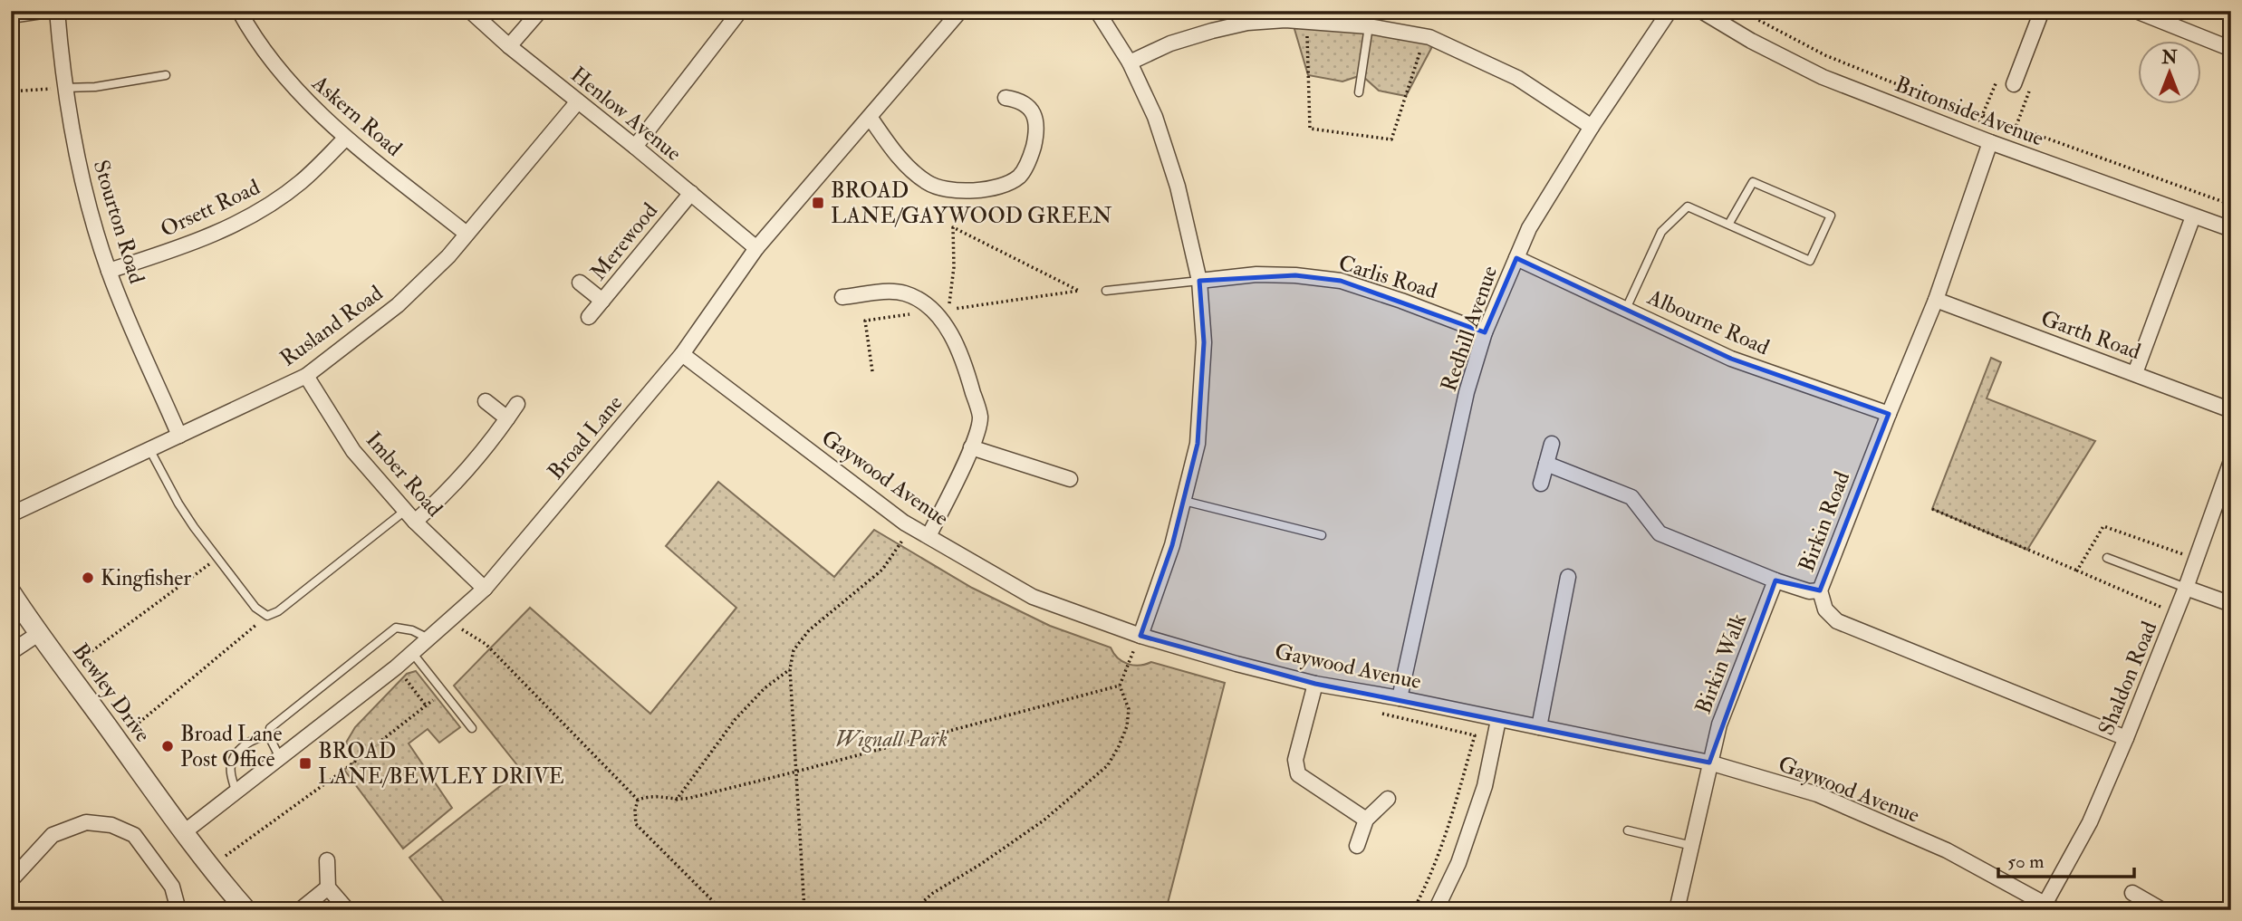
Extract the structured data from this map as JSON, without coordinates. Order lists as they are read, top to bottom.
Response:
{
  "streets": {
    "street": [
      "Britonside Avenue",
      "Henlow Avenue",
      "Askern Road",
      "Orsett Road",
      "Stourton Road",
      "Merewood",
      "Carlis Road",
      "Albourne Road",
      "Rusland Road",
      "Redhill Avenue",
      "Garth Road",
      "Broad Lane",
      "Imber Road",
      "Gaywood Avenue",
      "Birkin Road",
      "Birkin Walk",
      "Shaldon Road",
      "Bewley Drive"
    ]
  },
  "crossings": [
    ["Britonside Avenue", "Birkin Road"],
    ["Henlow Avenue", "Merewood"],
    ["Henlow Avenue", "Rusland Road"],
    ["Henlow Avenue", "Broad Lane"],
    ["Askern Road", "Orsett Road"],
    ["Askern Road", "Rusland Road"],
    ["Orsett Road", "Stourton Road"],
    ["Stourton Road", "Rusland Road"],
    ["Carlis Road", "Redhill Avenue"],
    ["Albourne Road", "Redhill Avenue"],
    ["Albourne Road", "Birkin Road"],
    ["Rusland Road", "Imber Road"],
    ["Redhill Avenue", "Gaywood Avenue"],
    ["Garth Road", "Birkin Road"],
    ["Broad Lane", "Imber Road"],
    ["Broad Lane", "Gaywood Avenue"],
    ["Broad Lane", "Bewley Drive"],
    ["Gaywood Avenue", "Birkin Walk"],
    ["Gaywood Avenue", "Shaldon Road"],
    ["Birkin Road", "Shaldon Road"]
  ],
  "parks": ["Wignall Park"],
  "places": {
    "transit": ["BROAD LANE/GAYWOOD GREEN", "BROAD LANE/BEWLEY DRIVE"],
    "other": ["Kingfisher", "Broad Lane Post Office"]
  },
  "scale_bar": "50 m",
  "north": "top"
}
